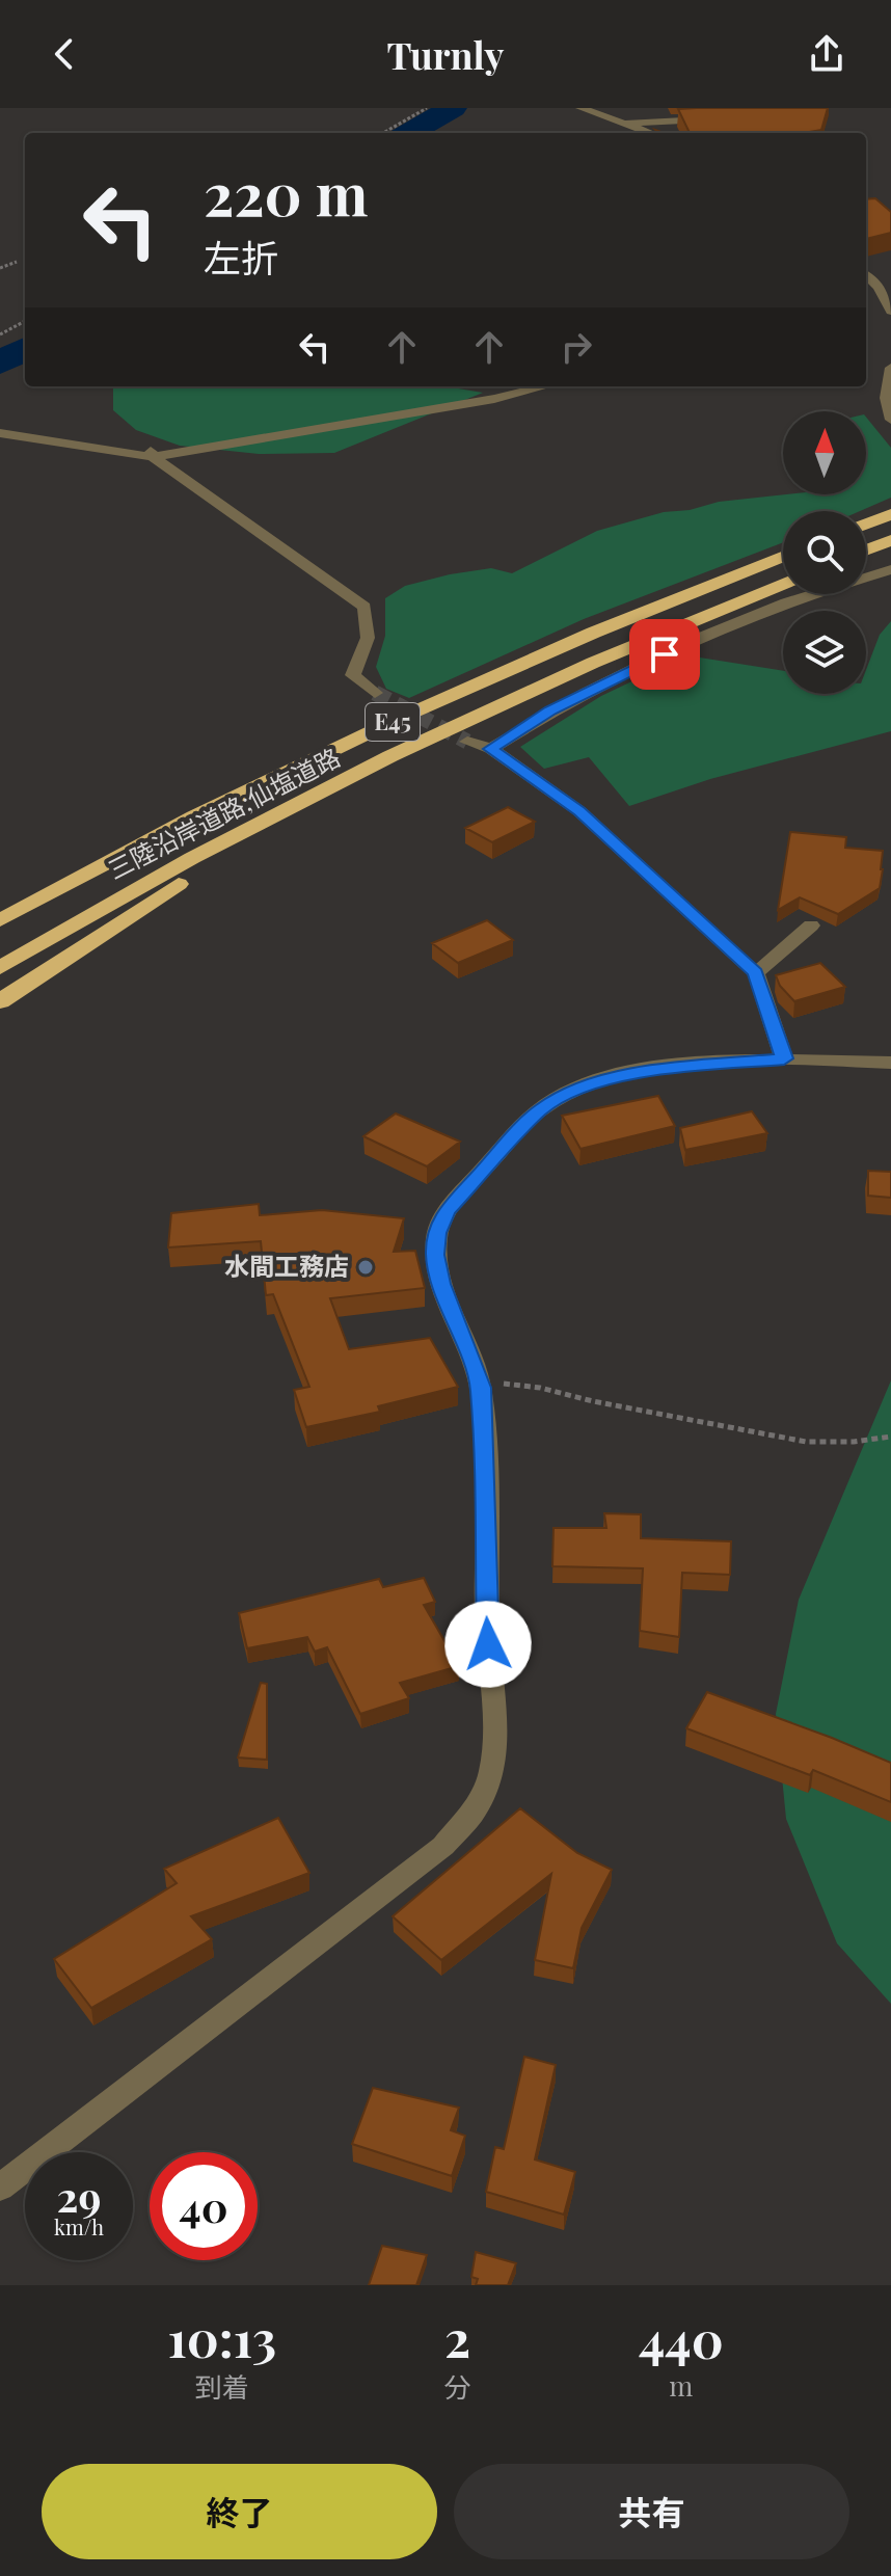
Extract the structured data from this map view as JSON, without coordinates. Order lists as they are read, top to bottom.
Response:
{
  "streets": {
    "highway": ["E45", "三陸沿岸道路;仙塩道路"]
  },
  "places": ["水間工務店"],
  "north": "top",
  "page": {
    "header": "Turnly",
    "turn": ["220 m", "左折"],
    "speed": "29 km/h",
    "limit": "40",
    "eta": [
      "10:13",
      "到着",
      "2",
      "分",
      "440",
      "m"
    ],
    "buttons": ["終了", "共有"]
  }
}
